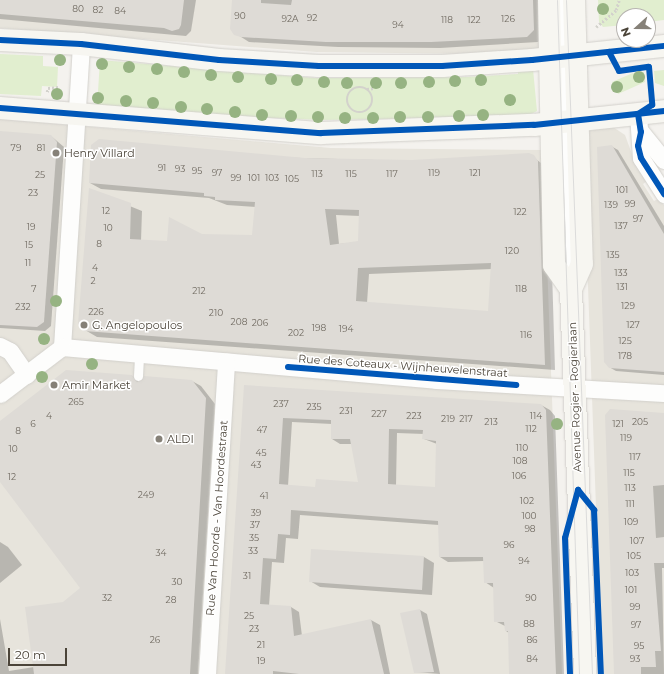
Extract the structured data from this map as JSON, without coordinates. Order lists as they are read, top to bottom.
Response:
{
  "streets": {
    "street": ["Rue des Coteaux - Wijnheuvelenstraat", "Avenue Rogier - Rogierlaan", "Rue Van Hoorde - Van Hoordestraat"]
  },
  "crossings": [
    ["Rue des Coteaux - Wijnheuvelenstraat", "Avenue Rogier - Rogierlaan"],
    ["Rue des Coteaux - Wijnheuvelenstraat", "Rue Van Hoorde - Van Hoordestraat"]
  ],
  "places": [
    "Henry Villard",
    "G. Angelopoulos",
    "Amir Market",
    "ALDI"
  ],
  "house_numbers": [
    "80",
    "82",
    "84",
    "90",
    "92",
    "92A",
    "126",
    "118",
    "122",
    "94",
    "79",
    "81",
    "91",
    "93",
    "95",
    "97",
    "119",
    "121",
    "113",
    "115",
    "117",
    "25",
    "99",
    "101",
    "103",
    "105",
    "101",
    "23",
    "99",
    "139",
    "12",
    "122",
    "97",
    "137",
    "19",
    "10",
    "8",
    "15",
    "120",
    "135",
    "11",
    "4",
    "133",
    "2",
    "131",
    "7",
    "118",
    "212",
    "129",
    "232",
    "226",
    "210",
    "208",
    "206",
    "127",
    "198",
    "194",
    "202",
    "116",
    "125",
    "178",
    "265",
    "237",
    "235",
    "231",
    "227",
    "4",
    "223",
    "114",
    "219",
    "217",
    "213",
    "205",
    "6",
    "121",
    "112",
    "47",
    "8",
    "119",
    "110",
    "10",
    "45",
    "117",
    "108",
    "43",
    "115",
    "106",
    "12",
    "113",
    "249",
    "41",
    "102",
    "111",
    "39",
    "100",
    "109",
    "37",
    "98",
    "35",
    "107",
    "96",
    "33",
    "34",
    "105",
    "94",
    "103",
    "31",
    "30",
    "101",
    "32",
    "90",
    "28",
    "99",
    "25",
    "88",
    "97",
    "23",
    "26",
    "86",
    "21",
    "95",
    "84",
    "93",
    "19"
  ],
  "scale_bar": "20 m",
  "north": "left"
}
